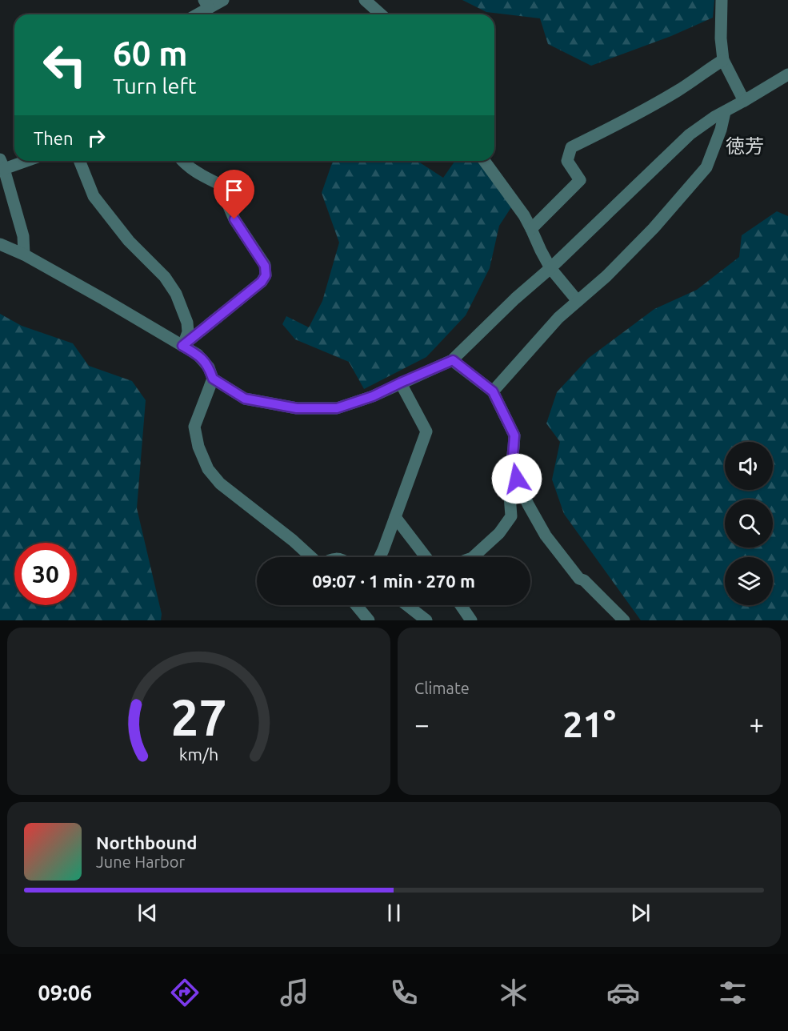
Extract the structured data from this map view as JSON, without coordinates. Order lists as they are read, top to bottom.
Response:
{
  "districts": ["徳芳"],
  "page": {
    "turn": ["60 m", "Turn left"],
    "then": "Then",
    "limit": "30",
    "trip": "09:07 · 1 min · 270 m",
    "tile": "Climate",
    "heat": ["−", "21°", "+"],
    "song": ["Northbound", "June Harbor"],
    "tabs": "09:06",
    "gauge": ["27", "km/h"]
  }
}
